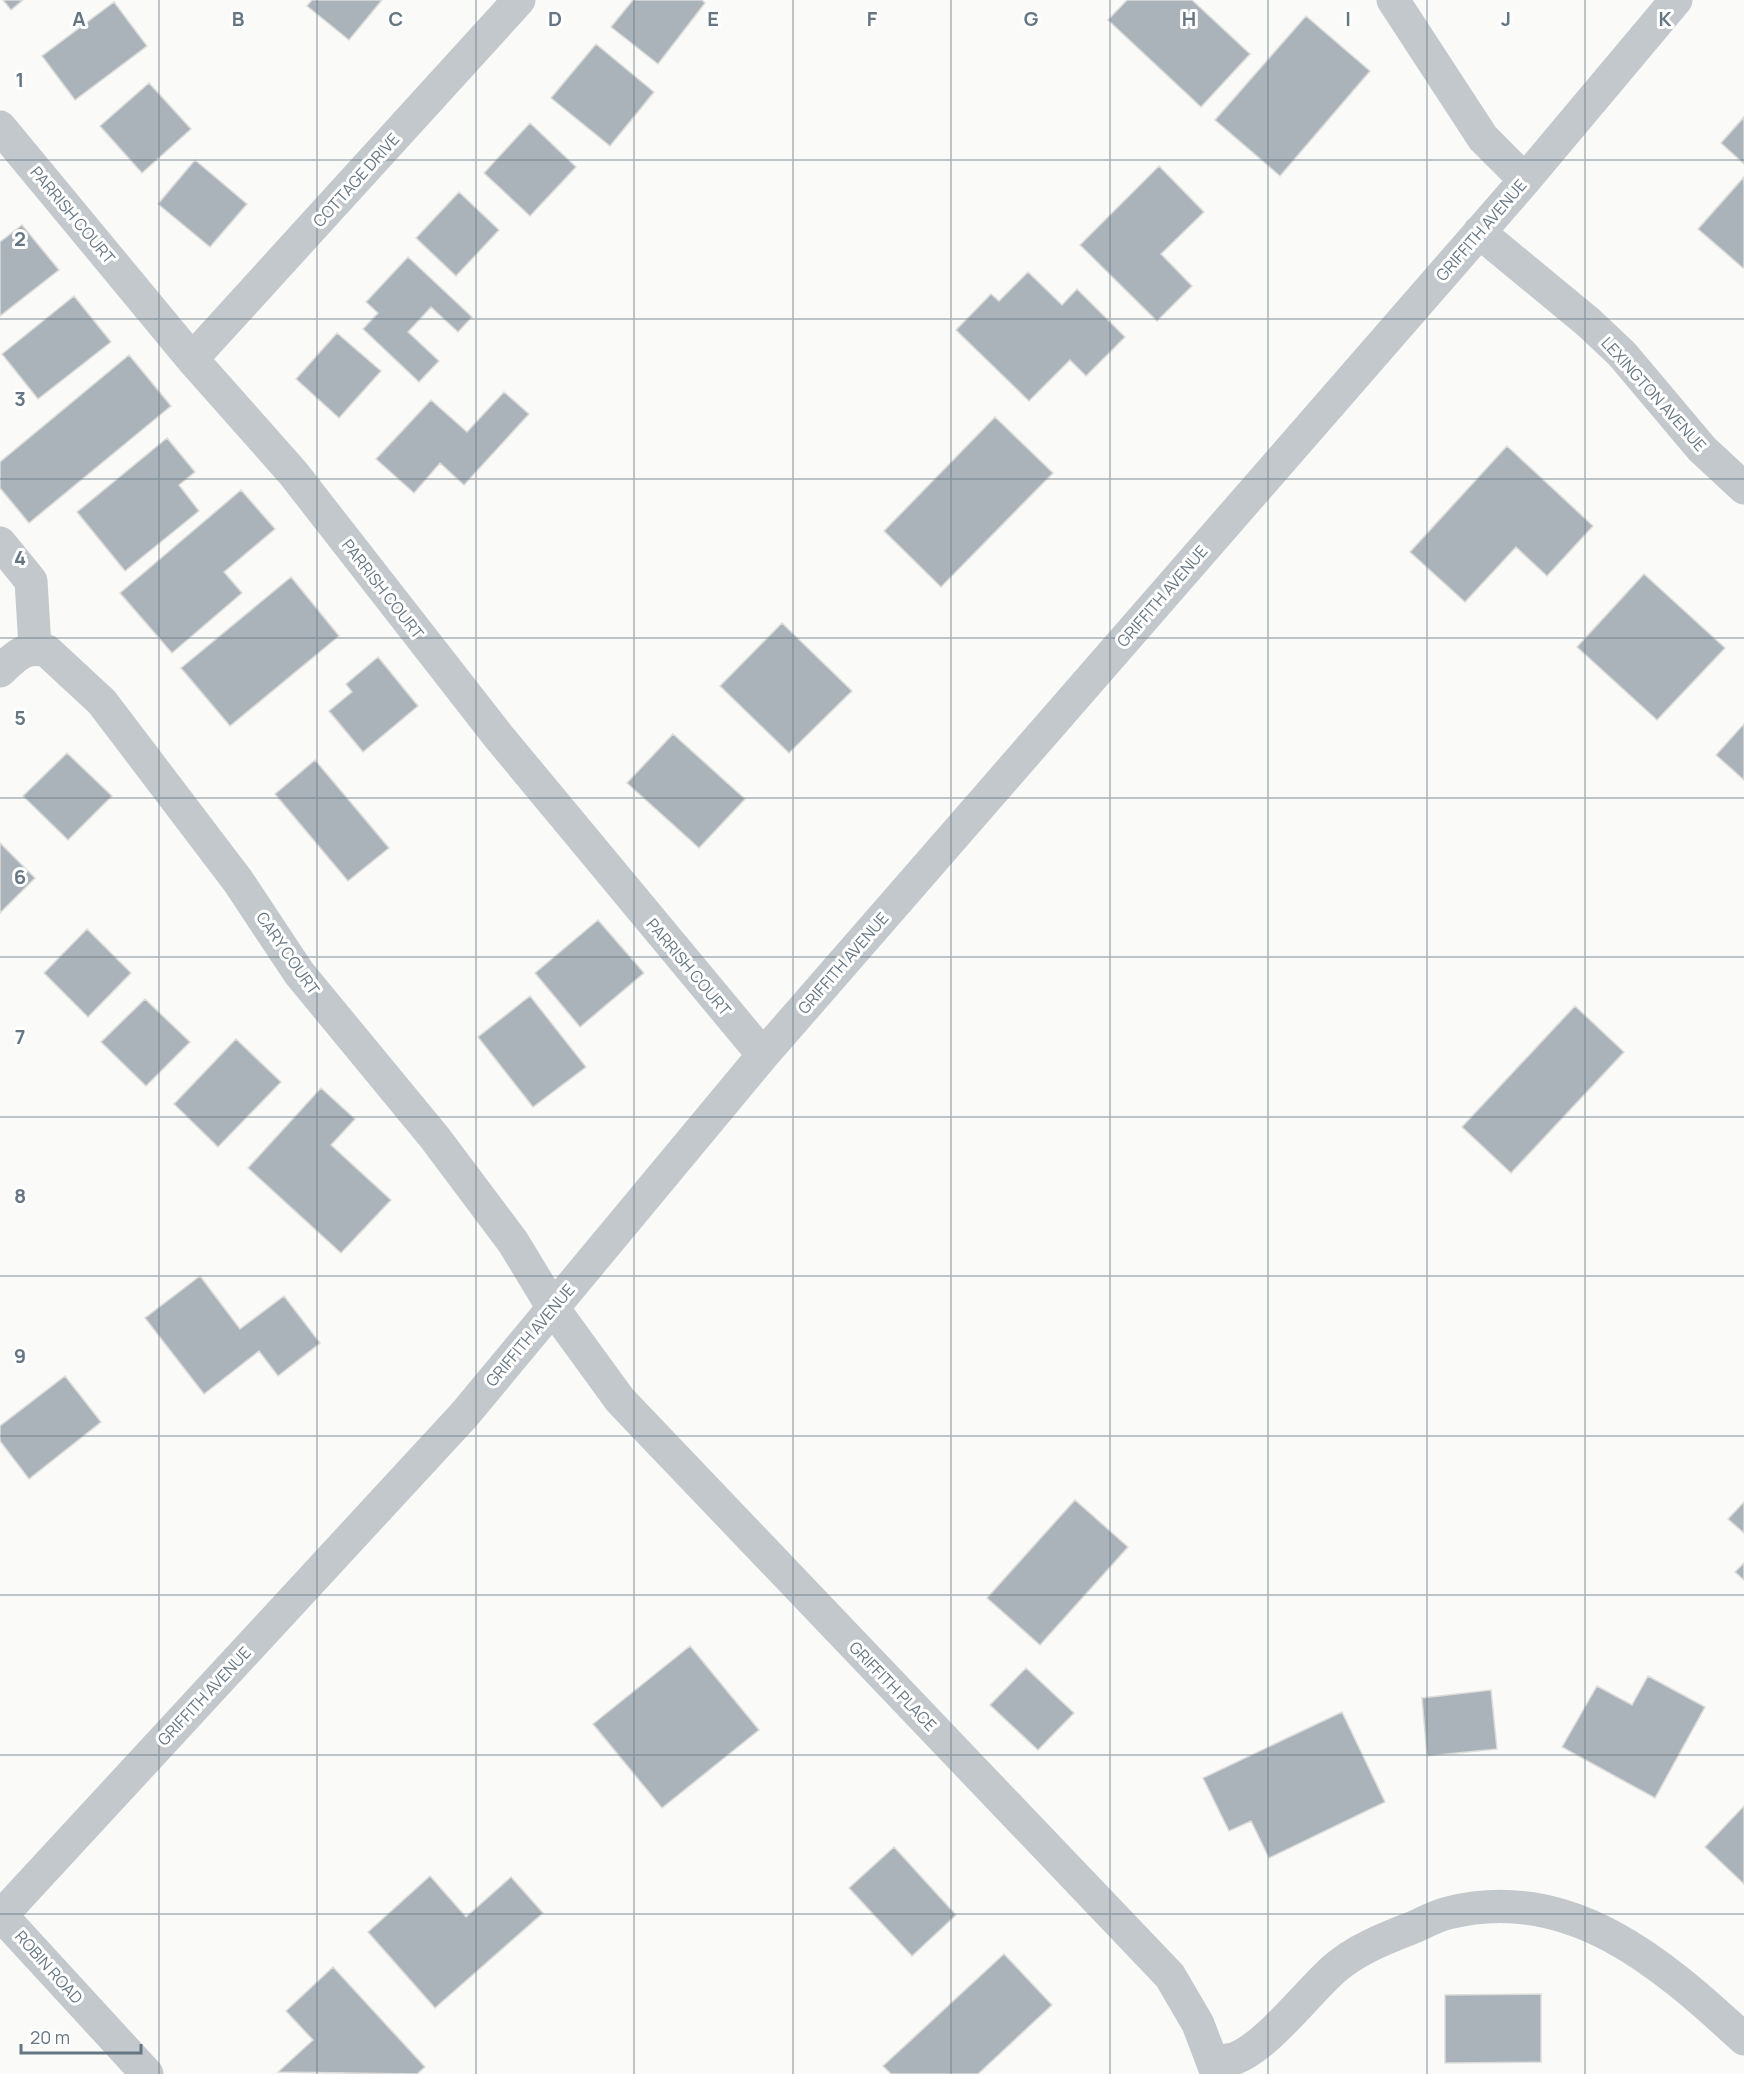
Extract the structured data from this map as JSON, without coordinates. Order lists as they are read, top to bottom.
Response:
{
  "streets": {
    "street": [
      "COTTAGE DRIVE",
      "PARRISH COURT",
      "GRIFFITH AVENUE",
      "LEXINGTON AVENUE",
      "CARY COURT",
      "GRIFFITH PLACE",
      "ROBIN ROAD"
    ]
  },
  "crossings": [
    ["COTTAGE DRIVE", "PARRISH COURT"],
    ["PARRISH COURT", "GRIFFITH AVENUE"],
    ["GRIFFITH AVENUE", "LEXINGTON AVENUE"],
    ["GRIFFITH AVENUE", "CARY COURT"],
    ["GRIFFITH AVENUE", "GRIFFITH PLACE"],
    ["GRIFFITH AVENUE", "ROBIN ROAD"],
    ["CARY COURT", "GRIFFITH PLACE"]
  ],
  "scale_bar": "20 m",
  "grid": {
    "columns": [
      "A",
      "B",
      "C",
      "D",
      "E",
      "F",
      "G",
      "H",
      "I",
      "J",
      "K"
    ],
    "rows": [
      "1",
      "2",
      "3",
      "4",
      "5",
      "6",
      "7",
      "8",
      "9"
    ]
  }
}
